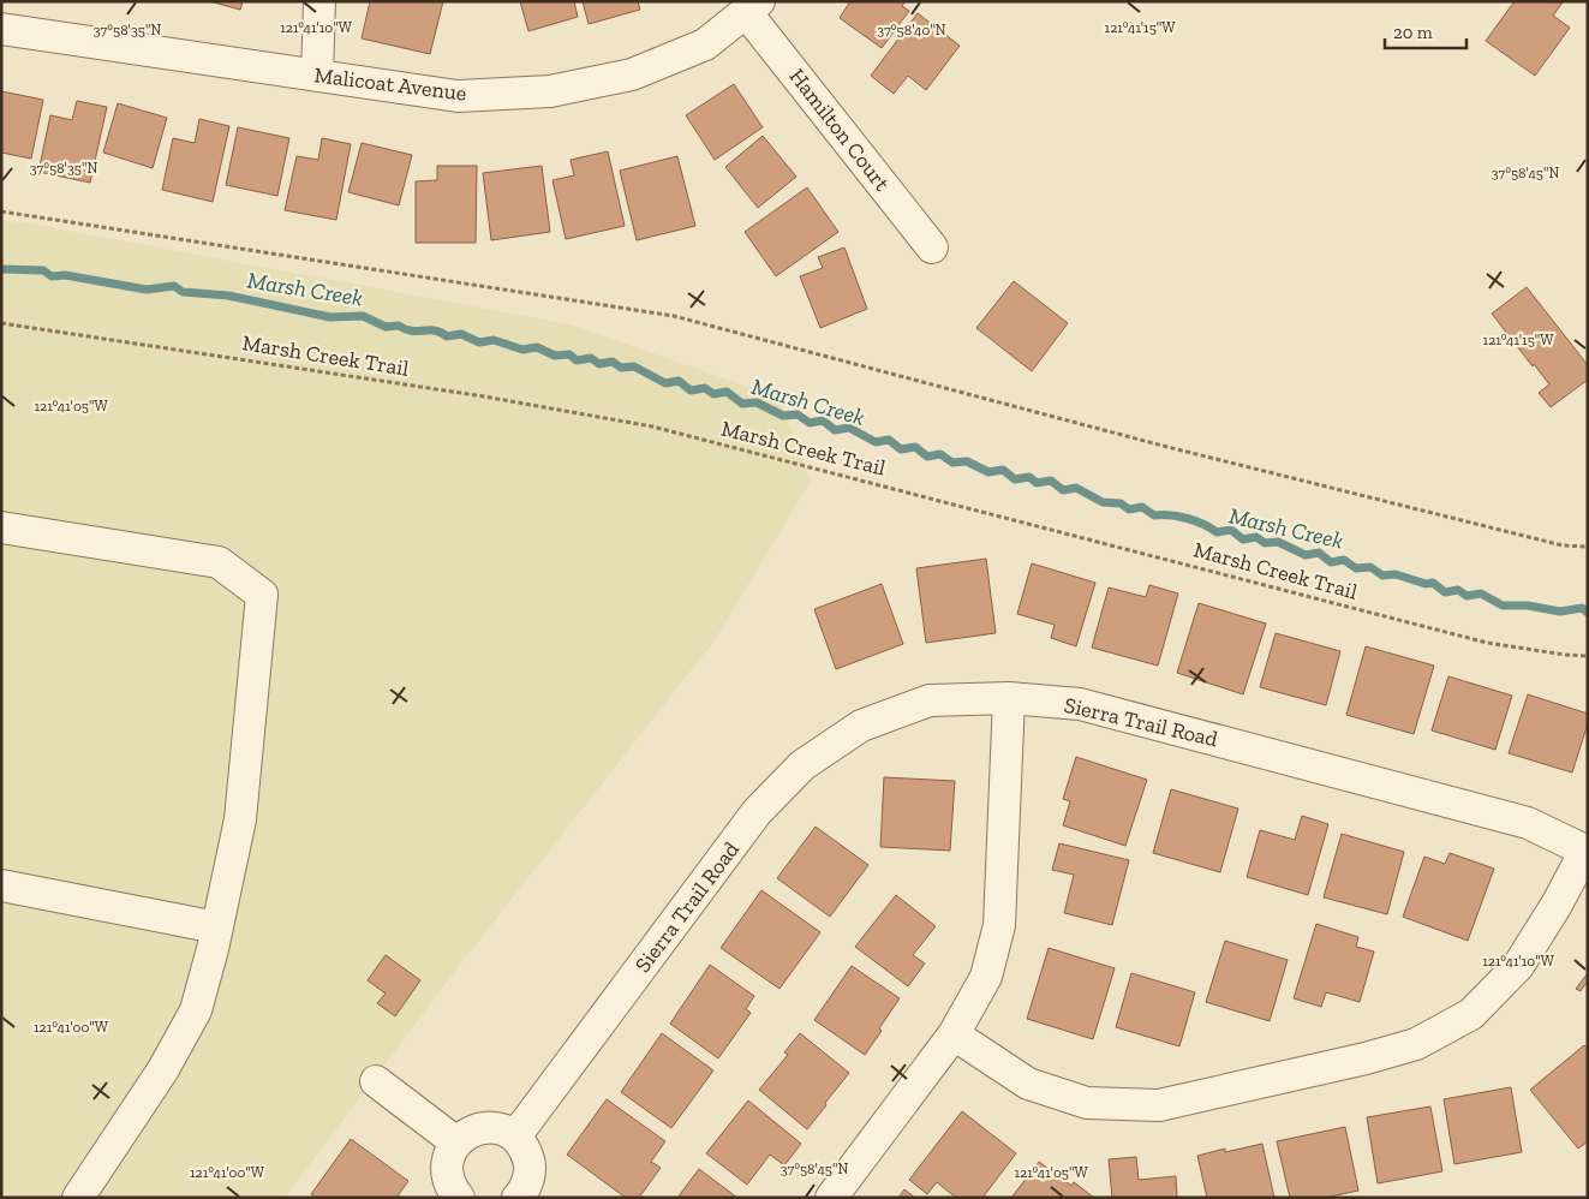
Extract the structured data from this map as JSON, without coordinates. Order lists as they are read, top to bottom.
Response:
{
  "streets": {
    "street": ["Malicoat Avenue", "Hamilton Court", "Sierra Trail Road"],
    "path": ["Marsh Creek Trail"]
  },
  "crossings": [
    ["Malicoat Avenue", "Hamilton Court"]
  ],
  "water": ["Marsh Creek"],
  "scale_bar": "20 m",
  "coordinates": [
    "121°41'10\"W",
    "121°41'15\"W",
    "37°58'35\"N",
    "37°58'40\"N",
    "37°58'45\"N",
    "121°41'05\"W",
    "121°41'00\"W"
  ]
}
